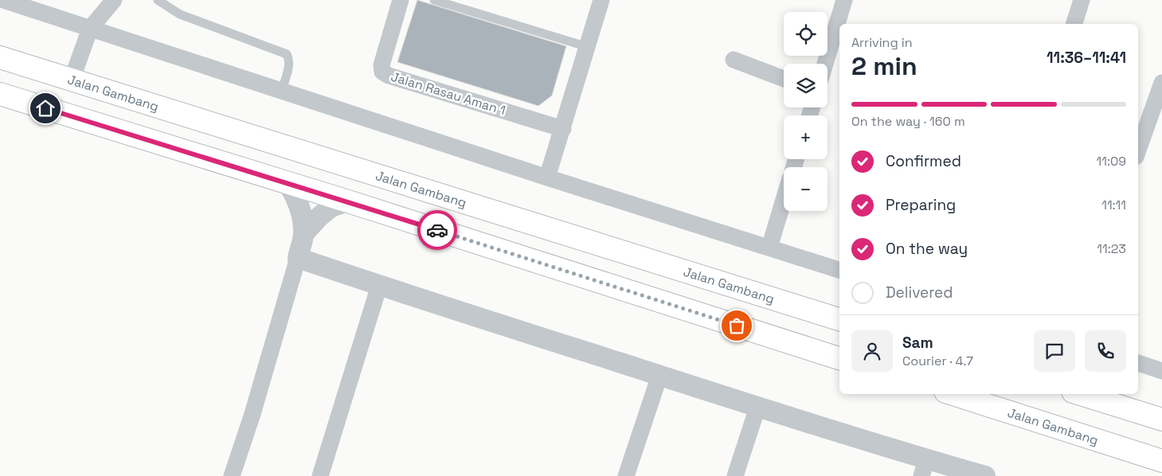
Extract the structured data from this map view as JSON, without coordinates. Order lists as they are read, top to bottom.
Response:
{
  "streets": {
    "highway": ["Jalan Gambang"],
    "street": ["Jalan Rasau Aman 1"]
  },
  "page": {
    "map_buttons": ["+", "−"],
    "heading": ["2 min", "Arriving in", "11:36–11:41"],
    "panel": ["Sam", "Courier · 4.7"],
    "bar": "On the way · 160 m",
    "list": [
      ["Confirmed", "11:09"],
      ["Preparing", "11:11"],
      ["On the way", "11:23"],
      "Delivered"
    ]
  }
}
